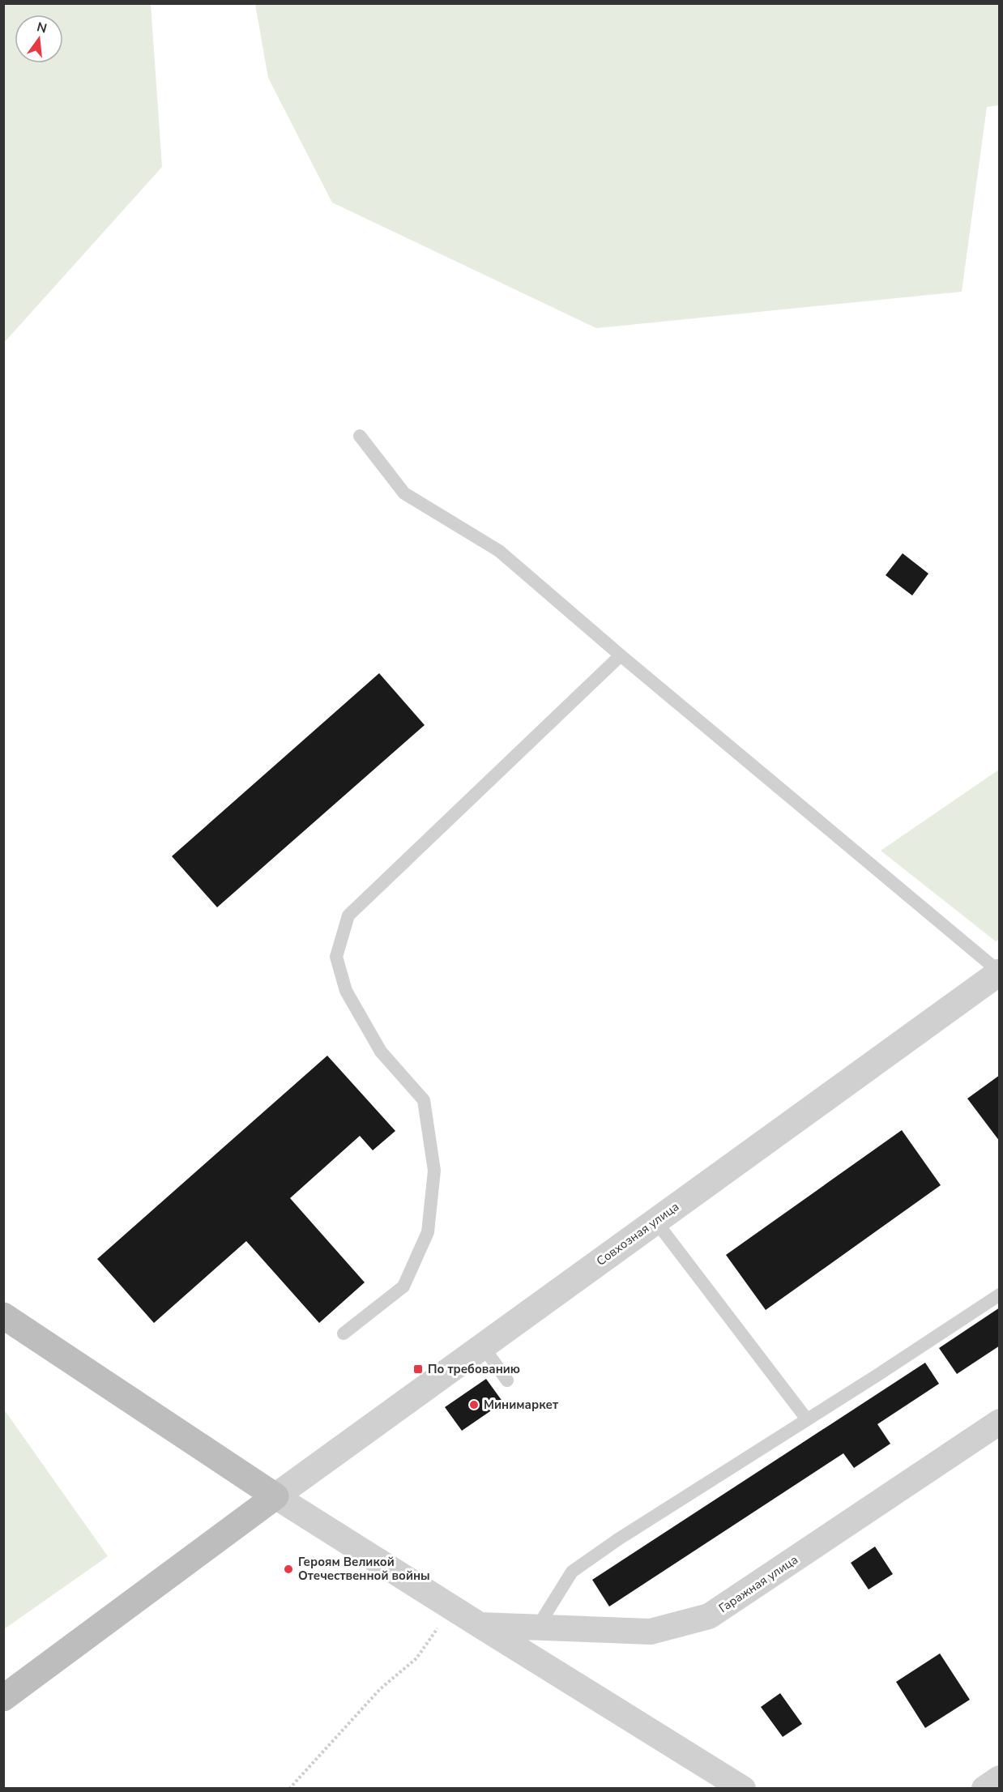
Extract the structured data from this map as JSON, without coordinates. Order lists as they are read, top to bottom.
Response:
{
  "streets": {
    "street": ["Совхозная улица", "Гаражная улица"]
  },
  "places": {
    "transit": ["По требованию"],
    "other": ["Минимаркет", "Героям Великой Отечественной войны"]
  },
  "north": "top"
}
